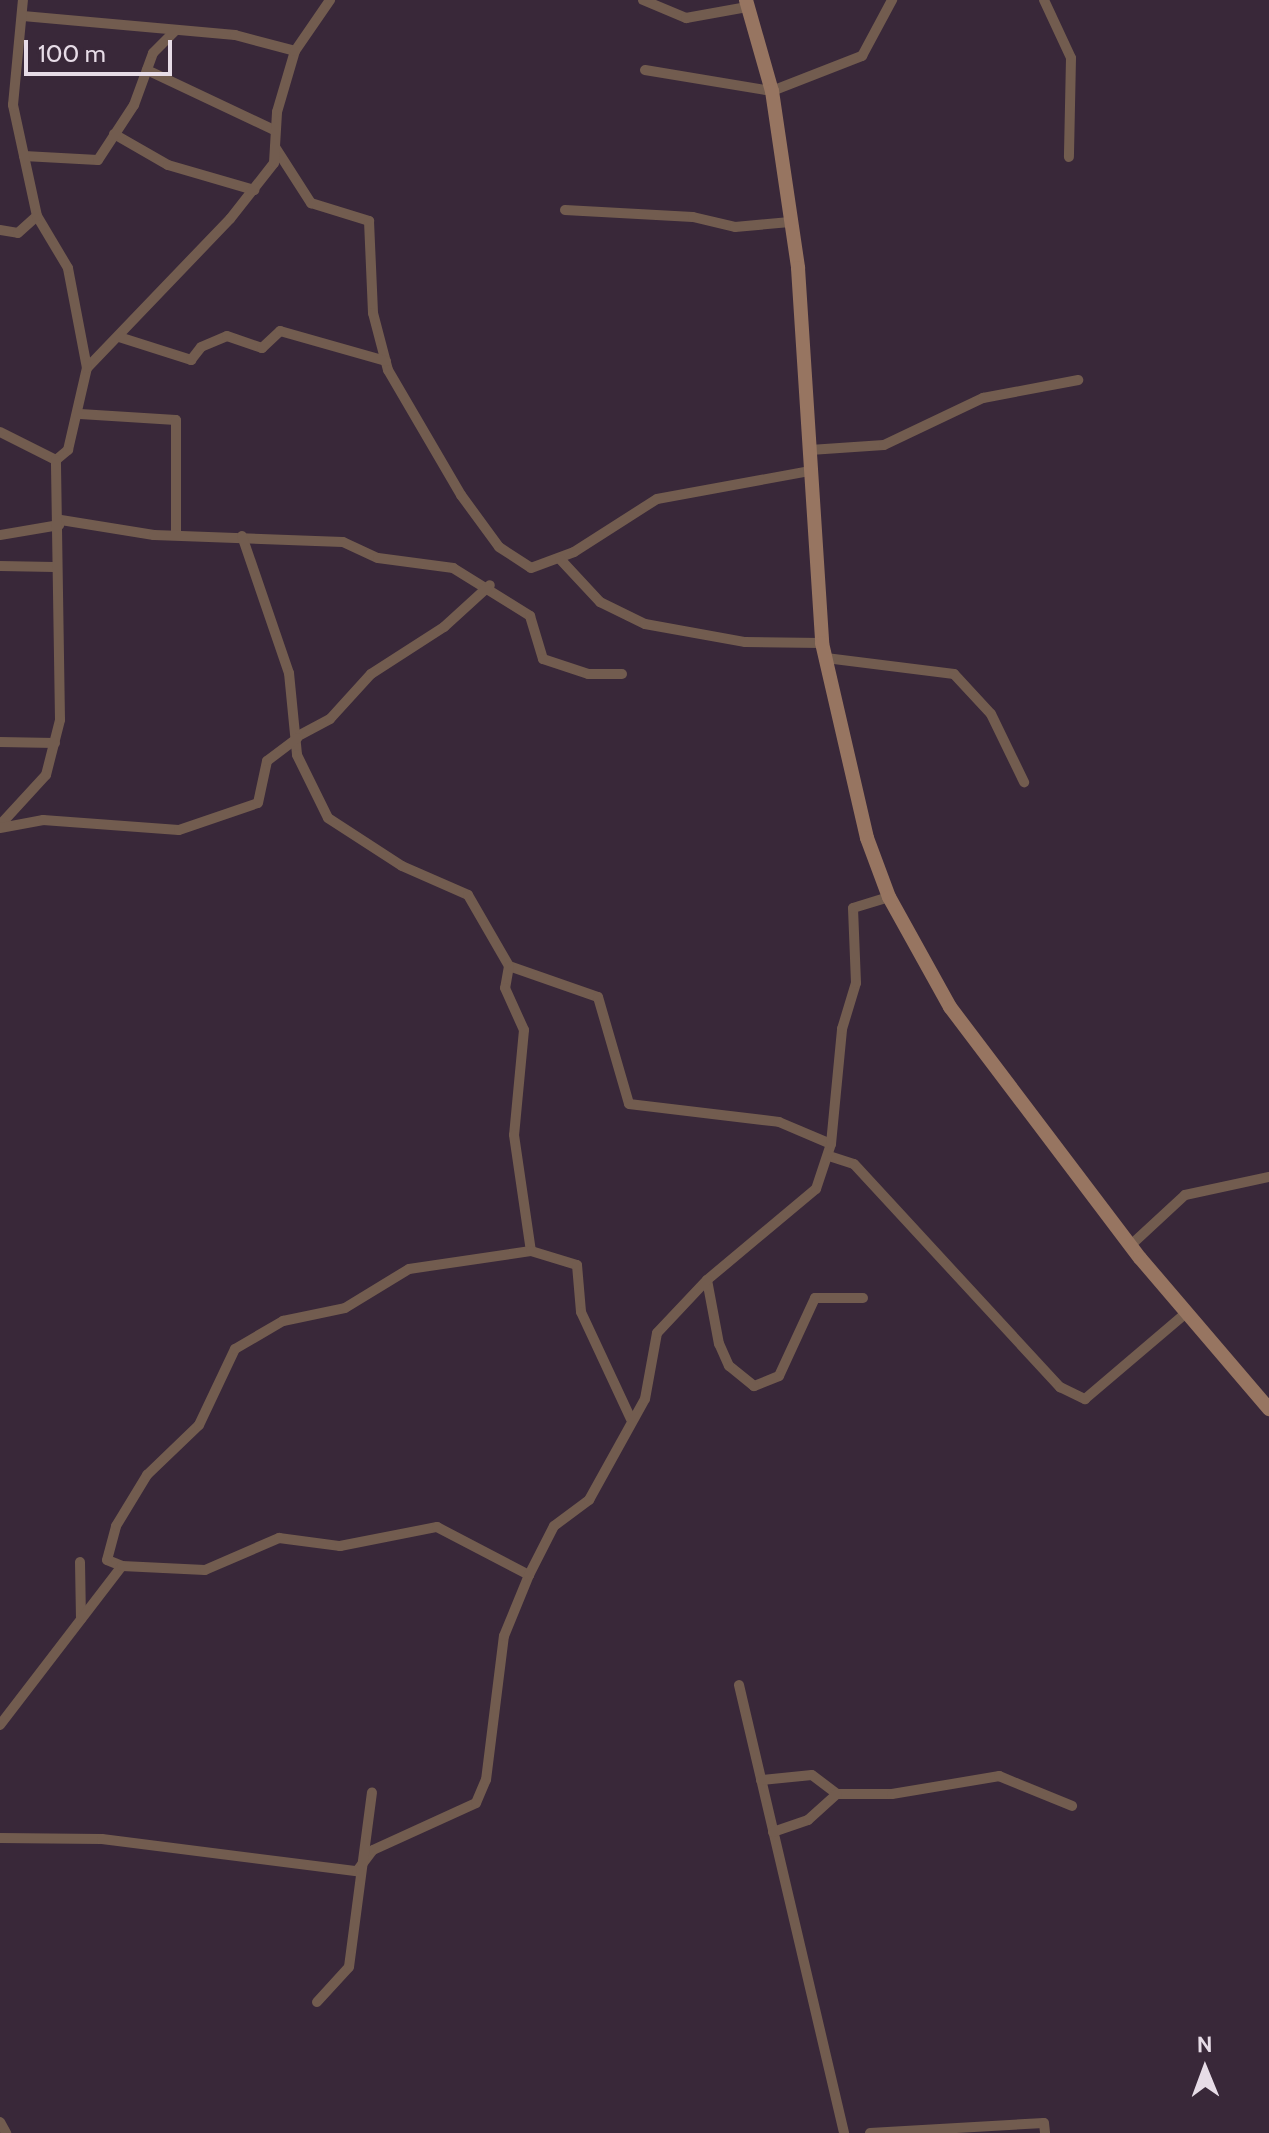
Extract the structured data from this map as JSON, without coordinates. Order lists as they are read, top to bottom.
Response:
{
  "scale_bar": "100 m",
  "north": "top"
}
